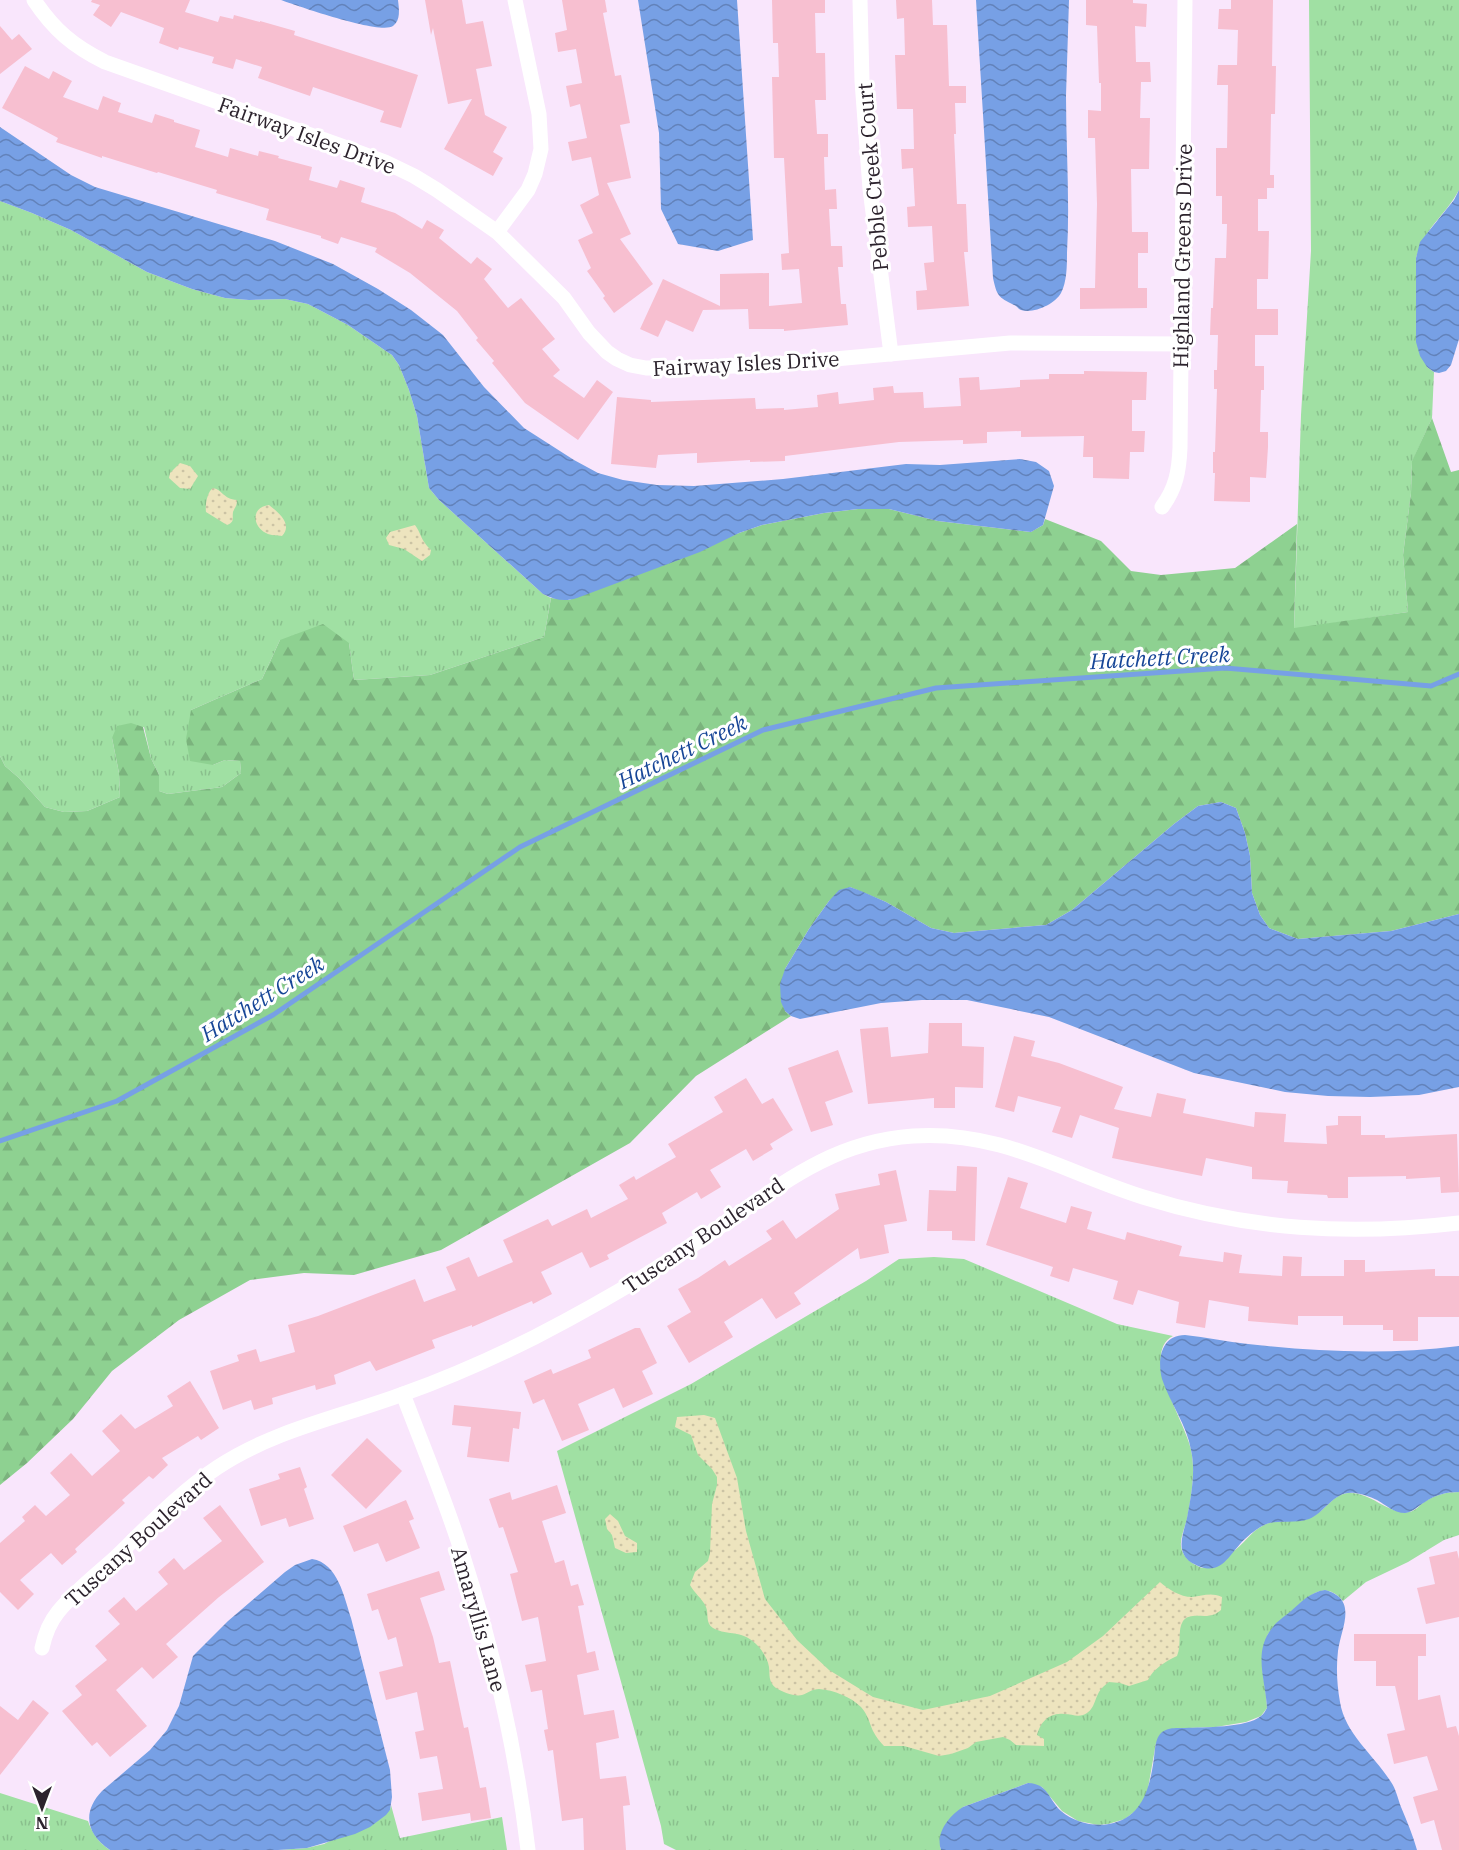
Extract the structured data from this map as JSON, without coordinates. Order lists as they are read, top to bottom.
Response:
{
  "streets": {
    "street": [
      "Fairway Isles Drive",
      "Pebble Creek Court",
      "Highland Greens Drive",
      "Tuscany Boulevard",
      "Amaryllis Lane"
    ]
  },
  "crossings": [
    ["Fairway Isles Drive", "Pebble Creek Court"],
    ["Fairway Isles Drive", "Highland Greens Drive"],
    ["Tuscany Boulevard", "Amaryllis Lane"]
  ],
  "water": ["Hatchett Creek"],
  "north": "bottom"
}
